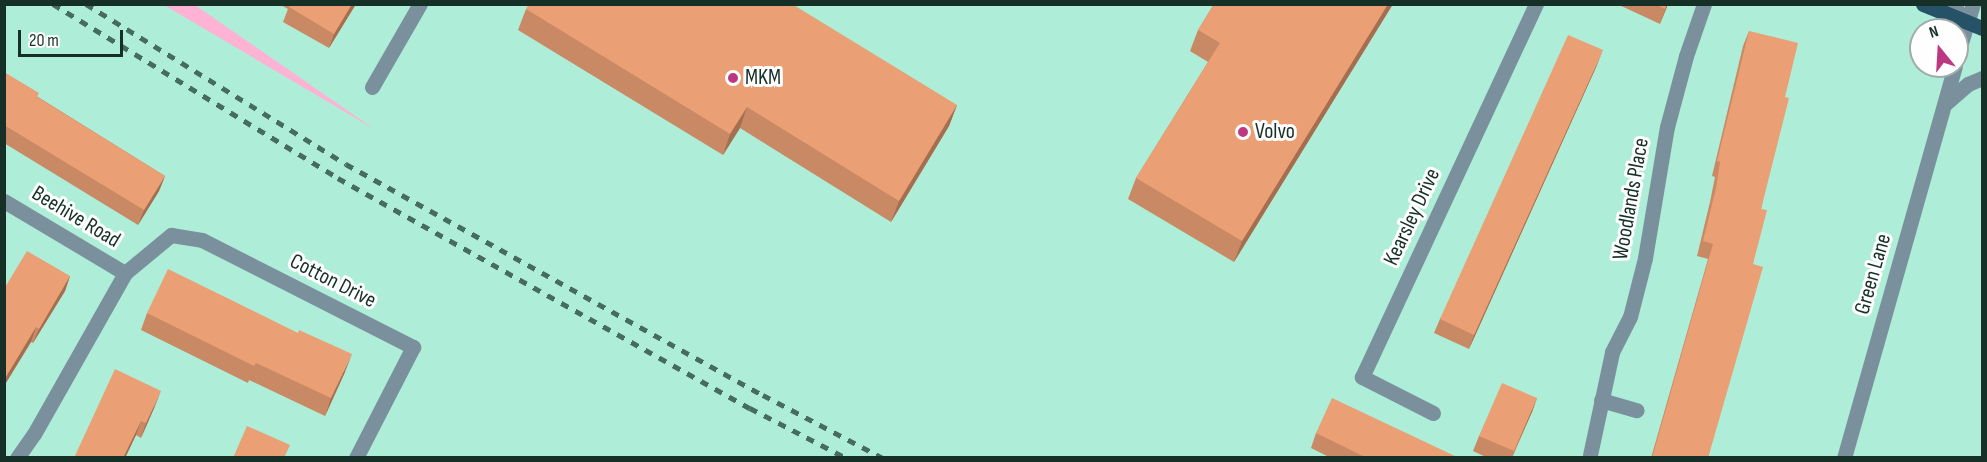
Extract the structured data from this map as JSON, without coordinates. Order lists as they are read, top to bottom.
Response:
{
  "streets": {
    "street": [
      "Woodlands Place",
      "Beehive Road",
      "Kearsley Drive",
      "Green Lane",
      "Cotton Drive"
    ]
  },
  "crossings": [
    ["Beehive Road", "Cotton Drive"]
  ],
  "places": ["MKM", "Volvo"],
  "scale_bar": "20 m",
  "north": "top"
}
